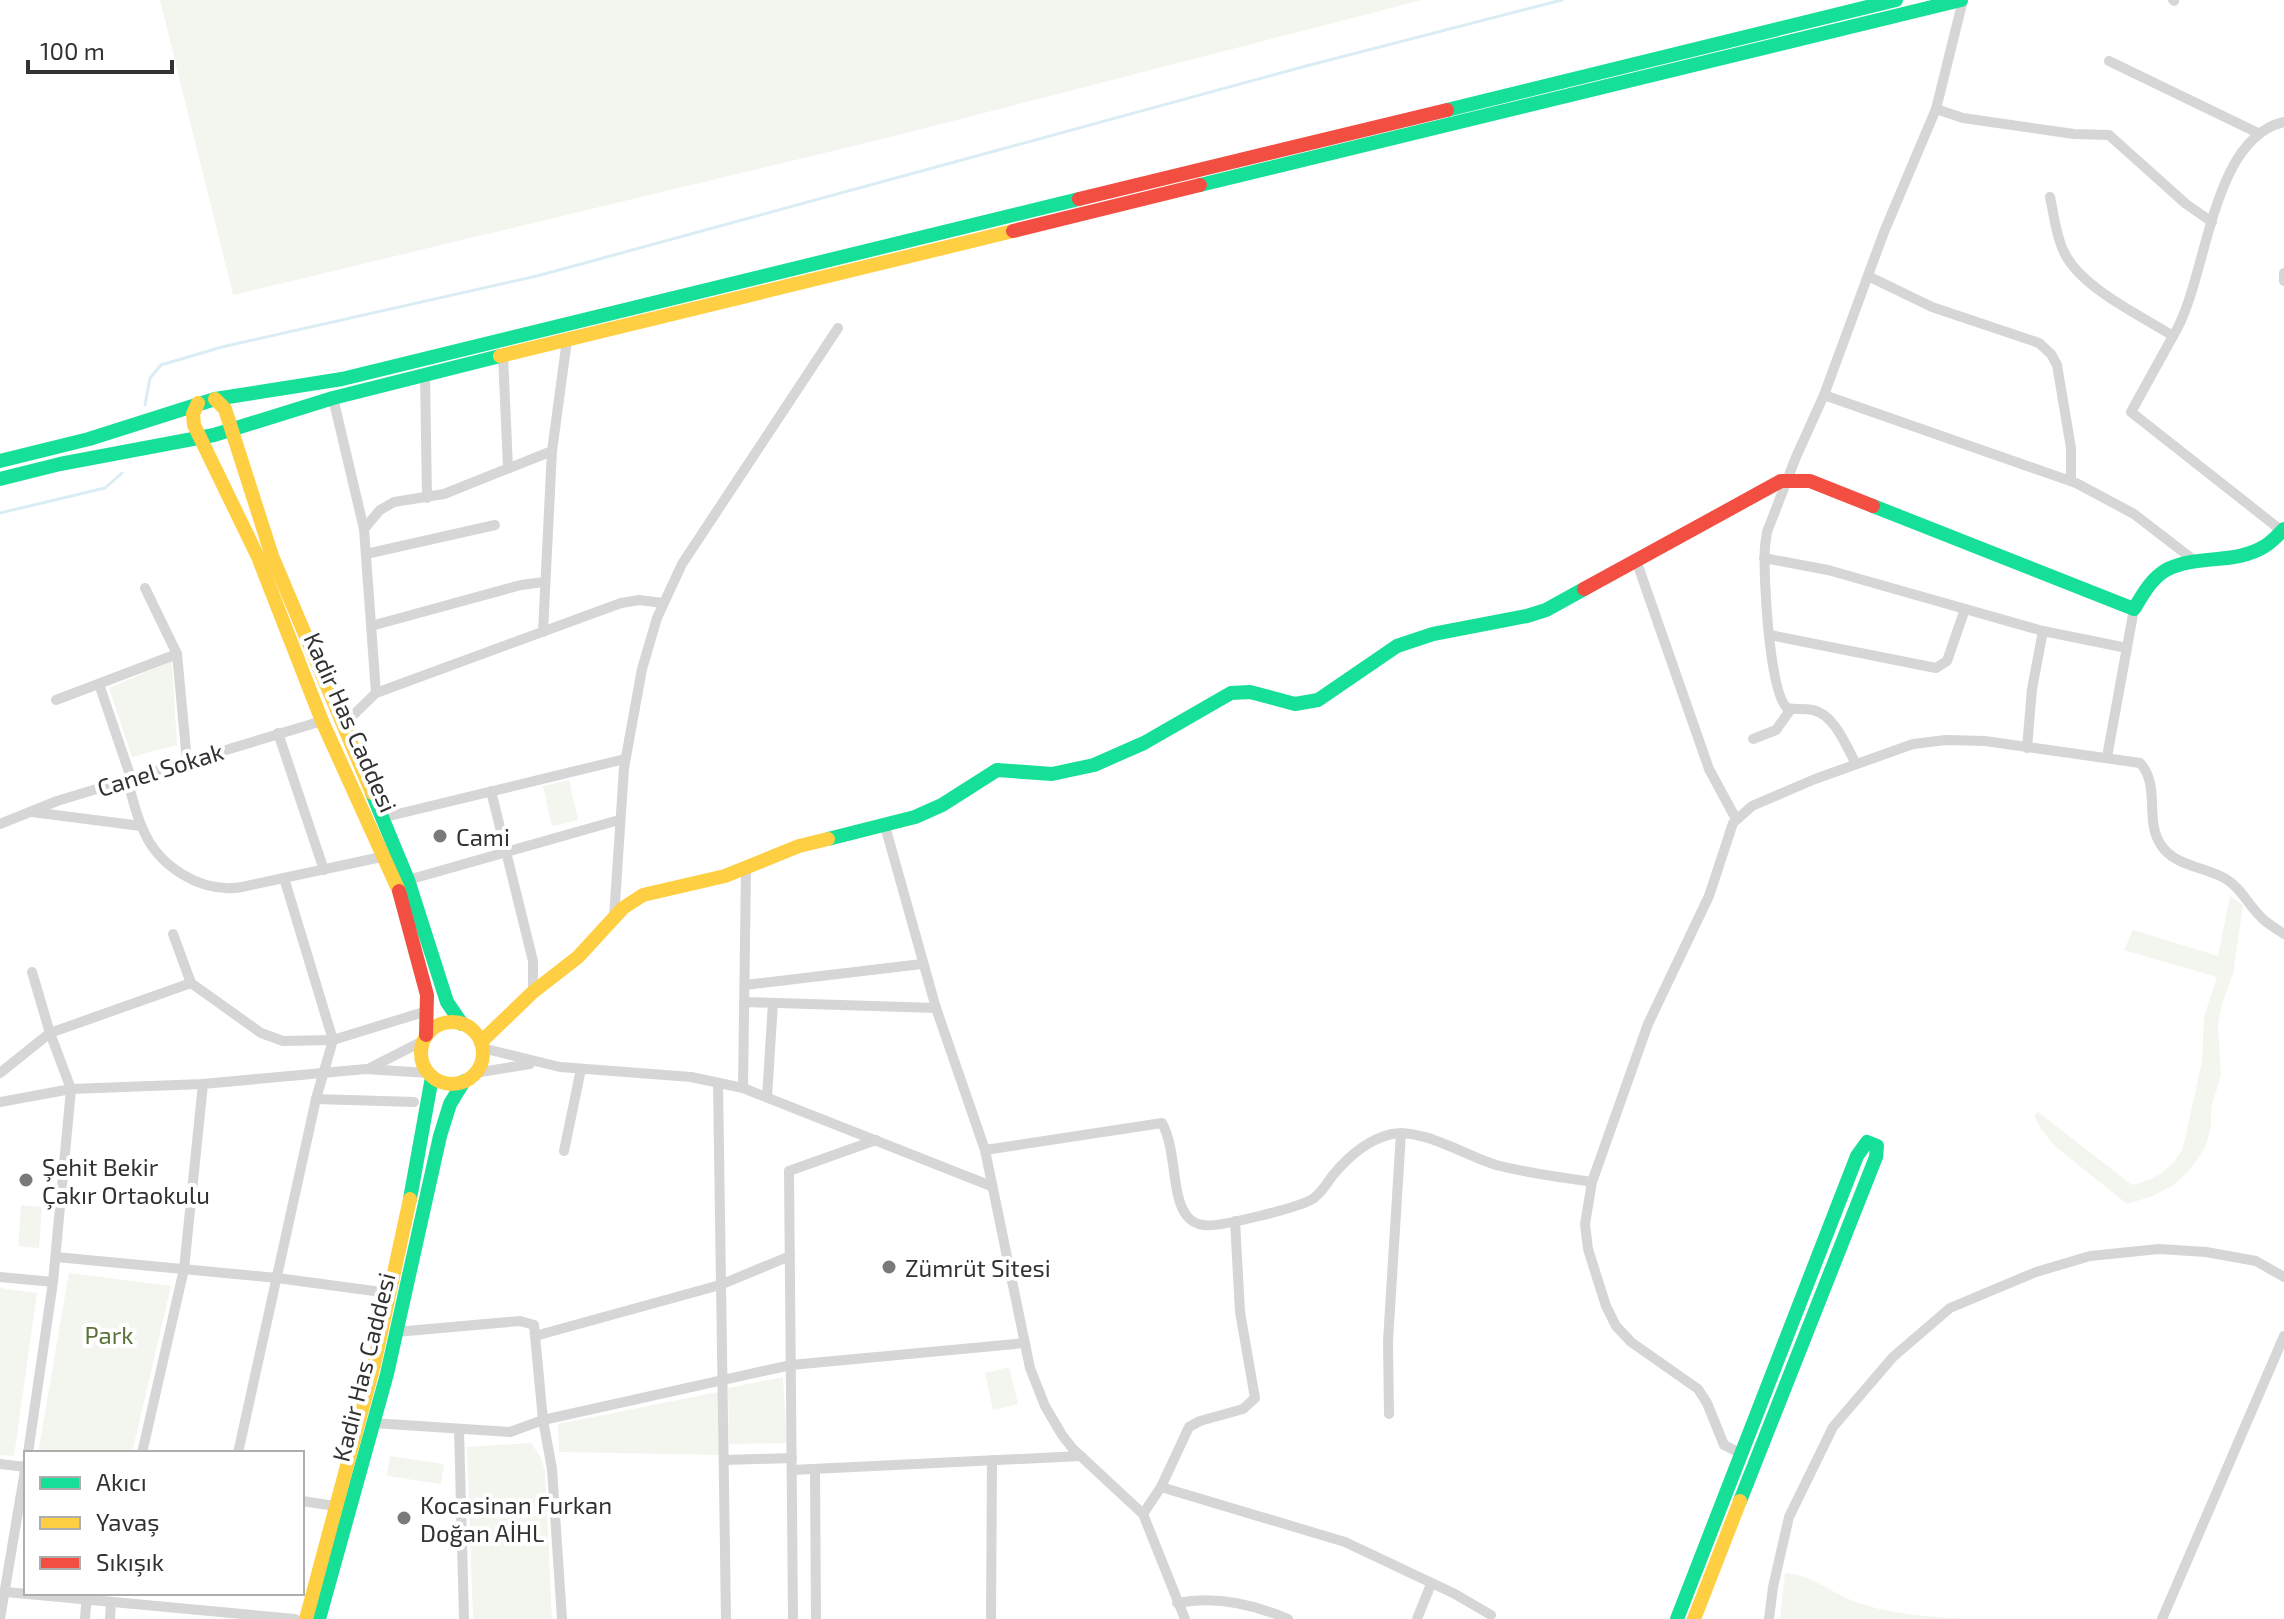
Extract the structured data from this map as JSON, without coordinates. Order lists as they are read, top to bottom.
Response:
{
  "streets": {
    "street": ["Kadir Has Caddesi", "Canel Sokak"]
  },
  "crossings": [
    ["Kadir Has Caddesi", "Canel Sokak"]
  ],
  "parks": ["Park"],
  "places": [
    "Cami",
    "Şehit Bekir Çakır Ortaokulu",
    "Zümrüt Sitesi",
    "Kocasinan Furkan Doğan AİHL"
  ],
  "legend": ["Akıcı", "Yavaş", "Sıkışık"],
  "scale_bar": "100 m"
}
